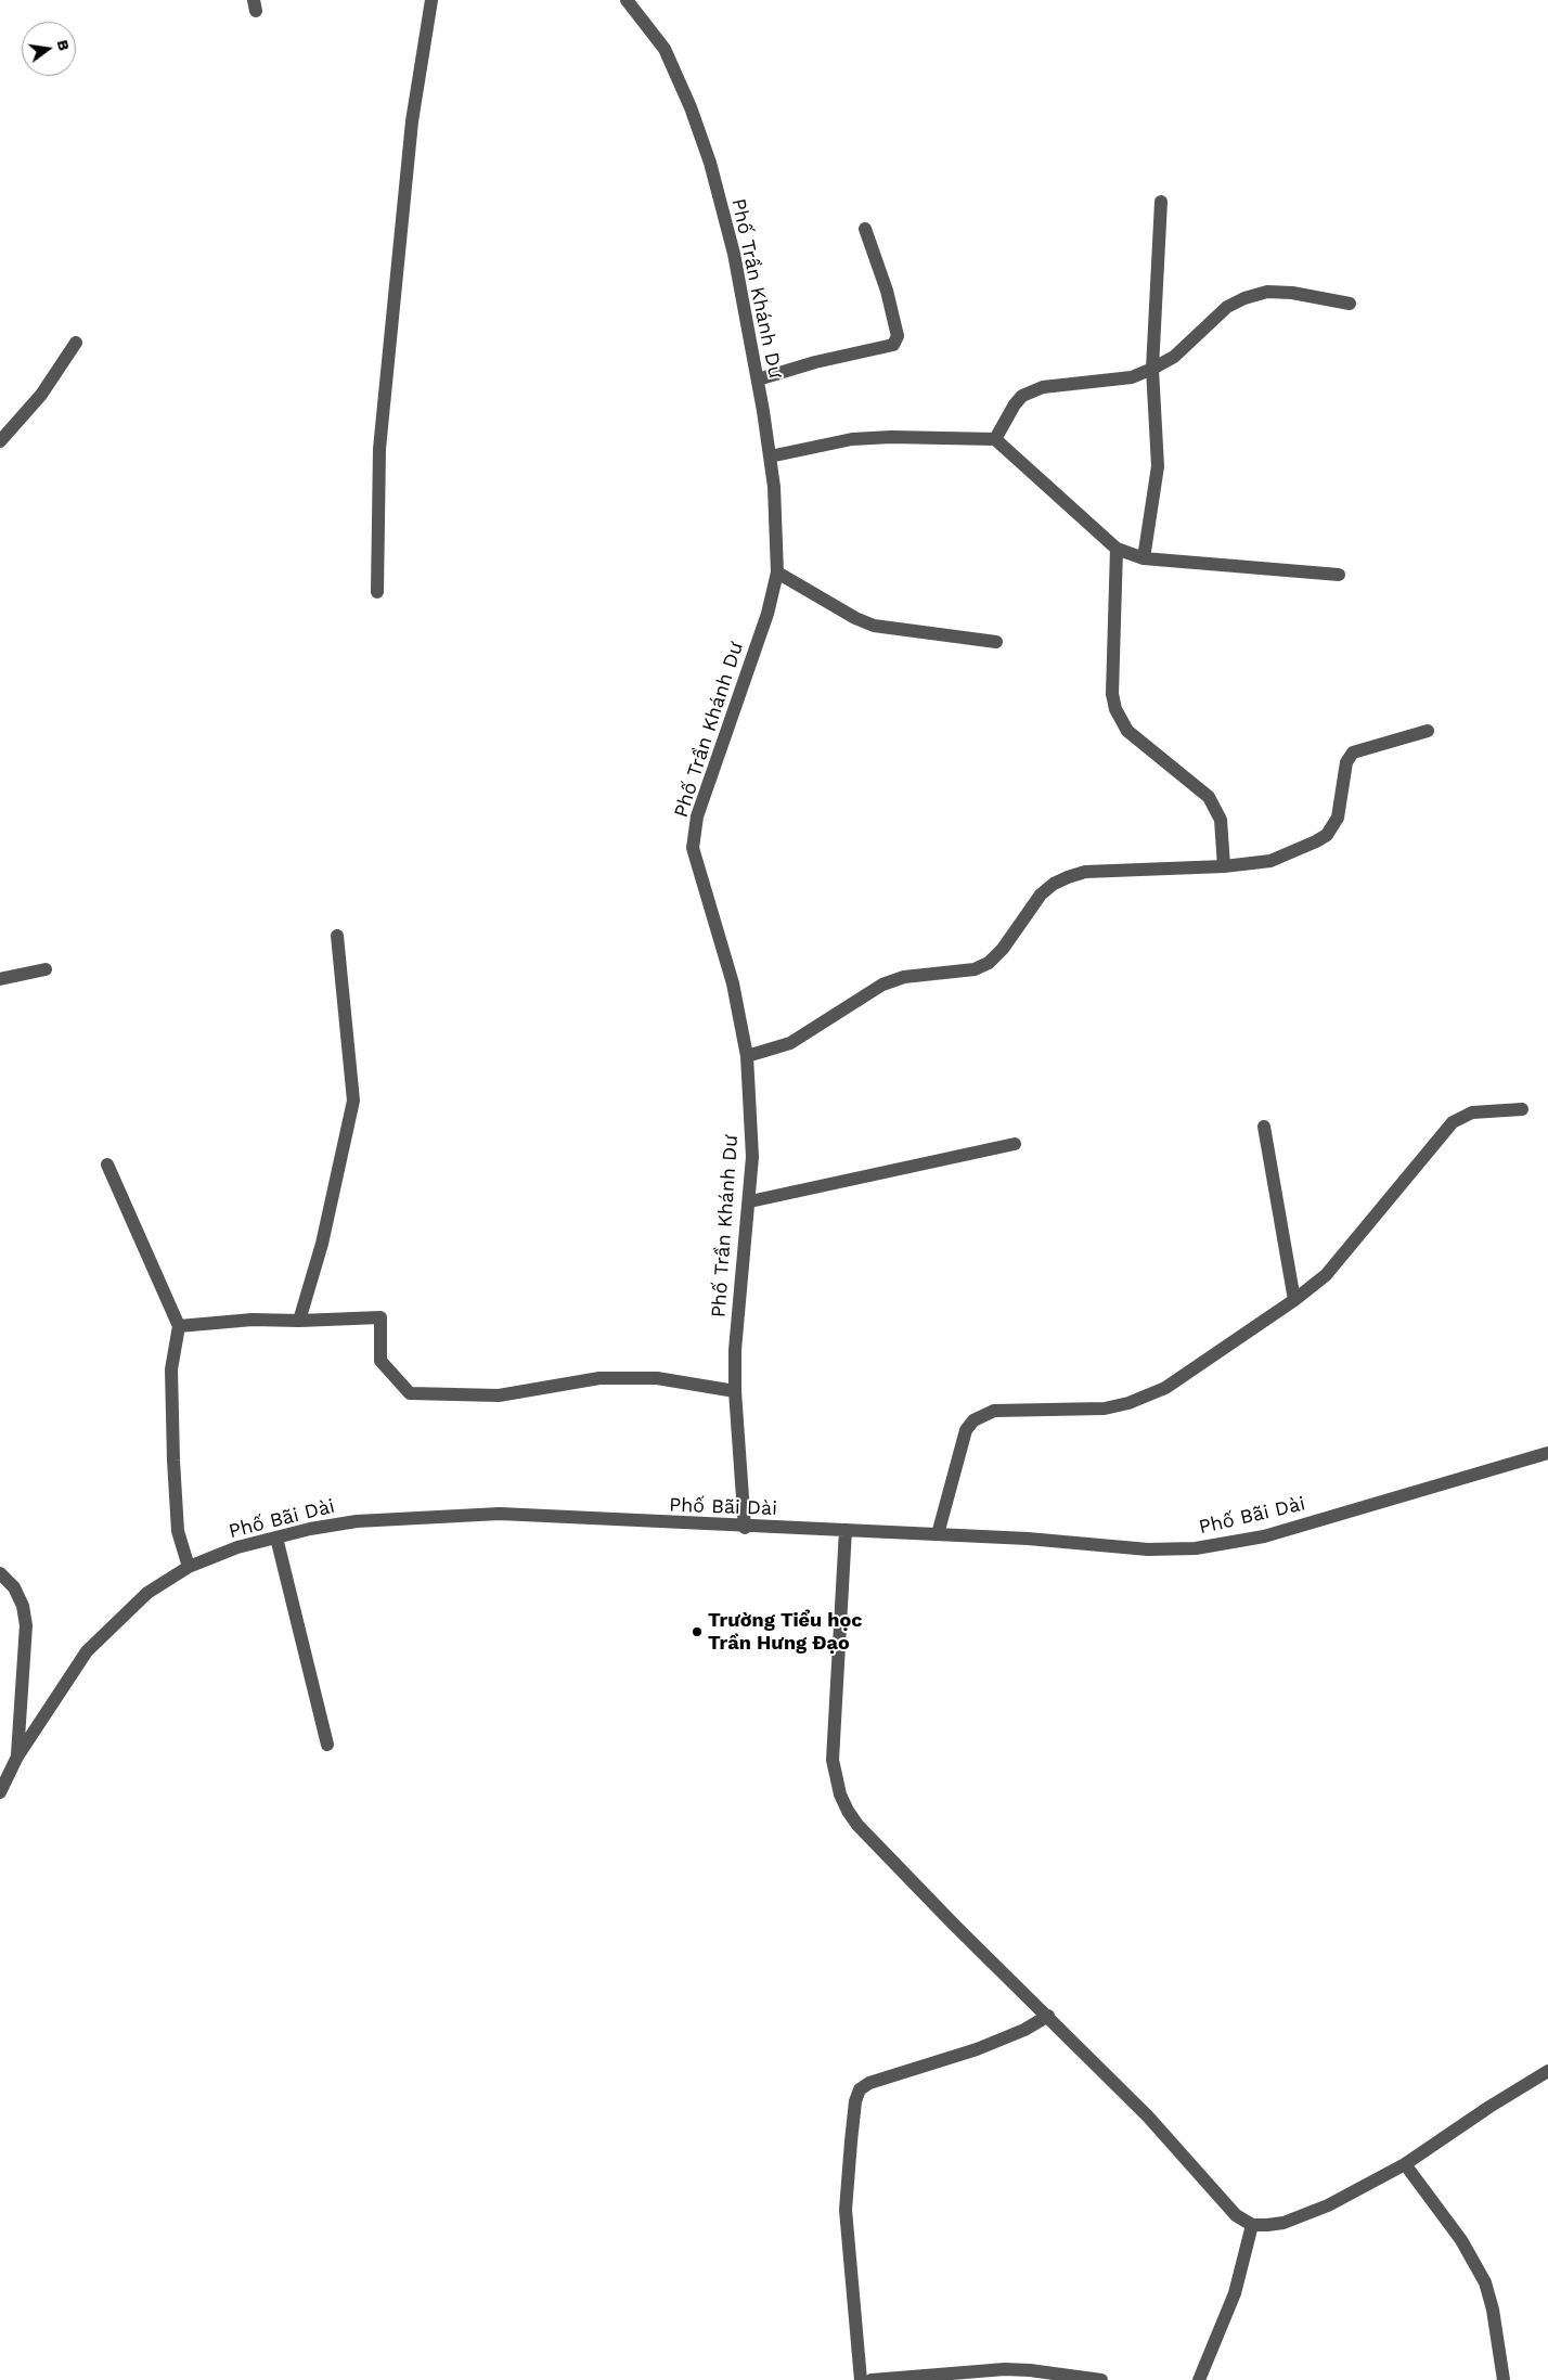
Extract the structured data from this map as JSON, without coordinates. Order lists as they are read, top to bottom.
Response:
{
  "streets": {
    "street": ["Phố Trần Khánh Dư", "Phố Bãi Dài"]
  },
  "crossings": [
    ["Phố Trần Khánh Dư", "Phố Bãi Dài"]
  ],
  "places": ["Trường Tiểu học Trần Hưng Đạo"],
  "north": "right"
}
